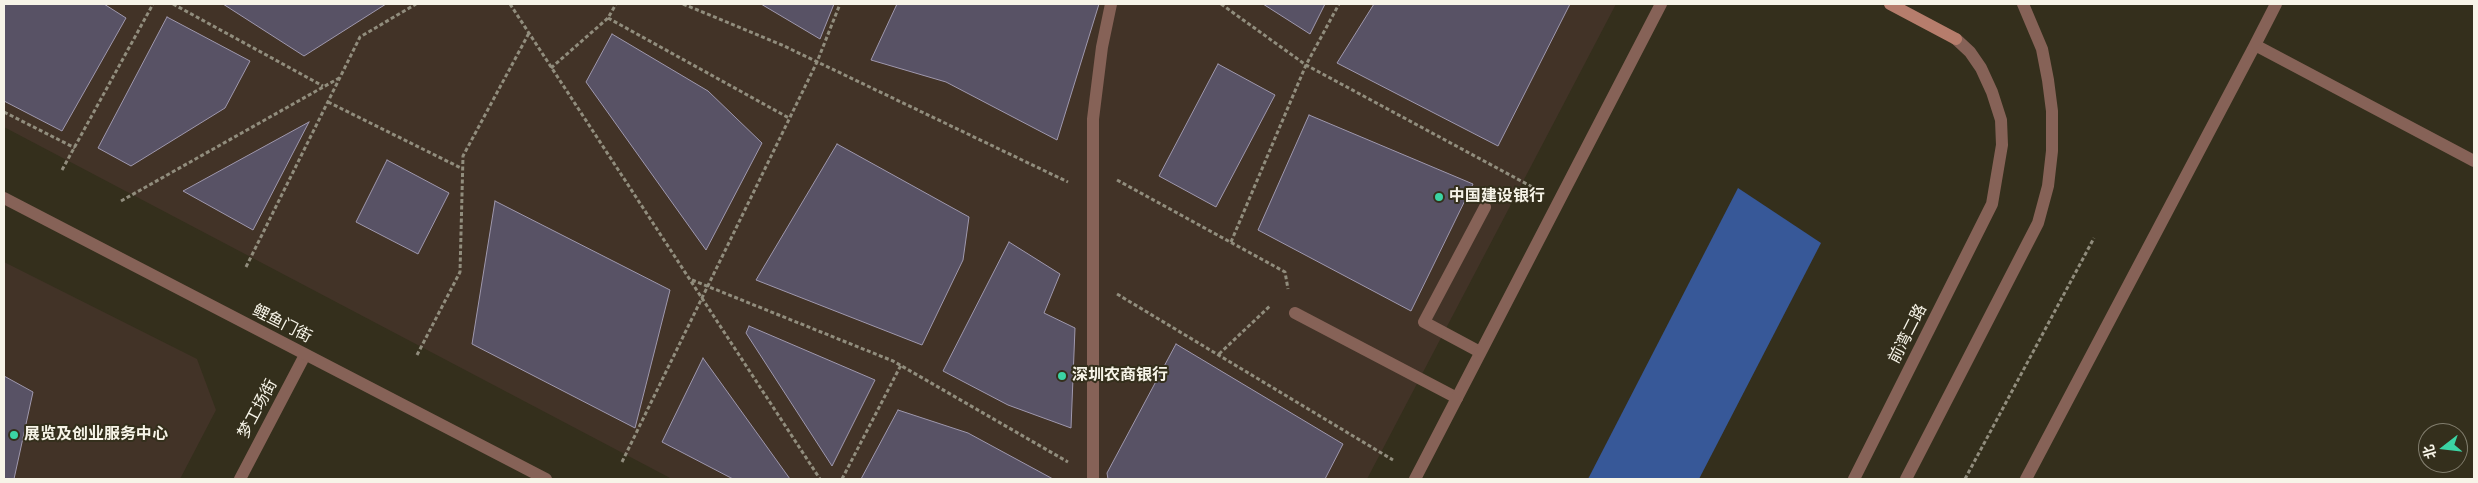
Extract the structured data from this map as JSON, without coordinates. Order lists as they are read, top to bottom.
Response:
{
  "streets": {
    "street": ["鲤鱼门街", "前湾二路", "梦工场街"]
  },
  "crossings": [
    ["鲤鱼门街", "梦工场街"]
  ],
  "places": ["中国建设银行", "深圳农商银行", "展览及创业服务中心"],
  "north": "left"
}
